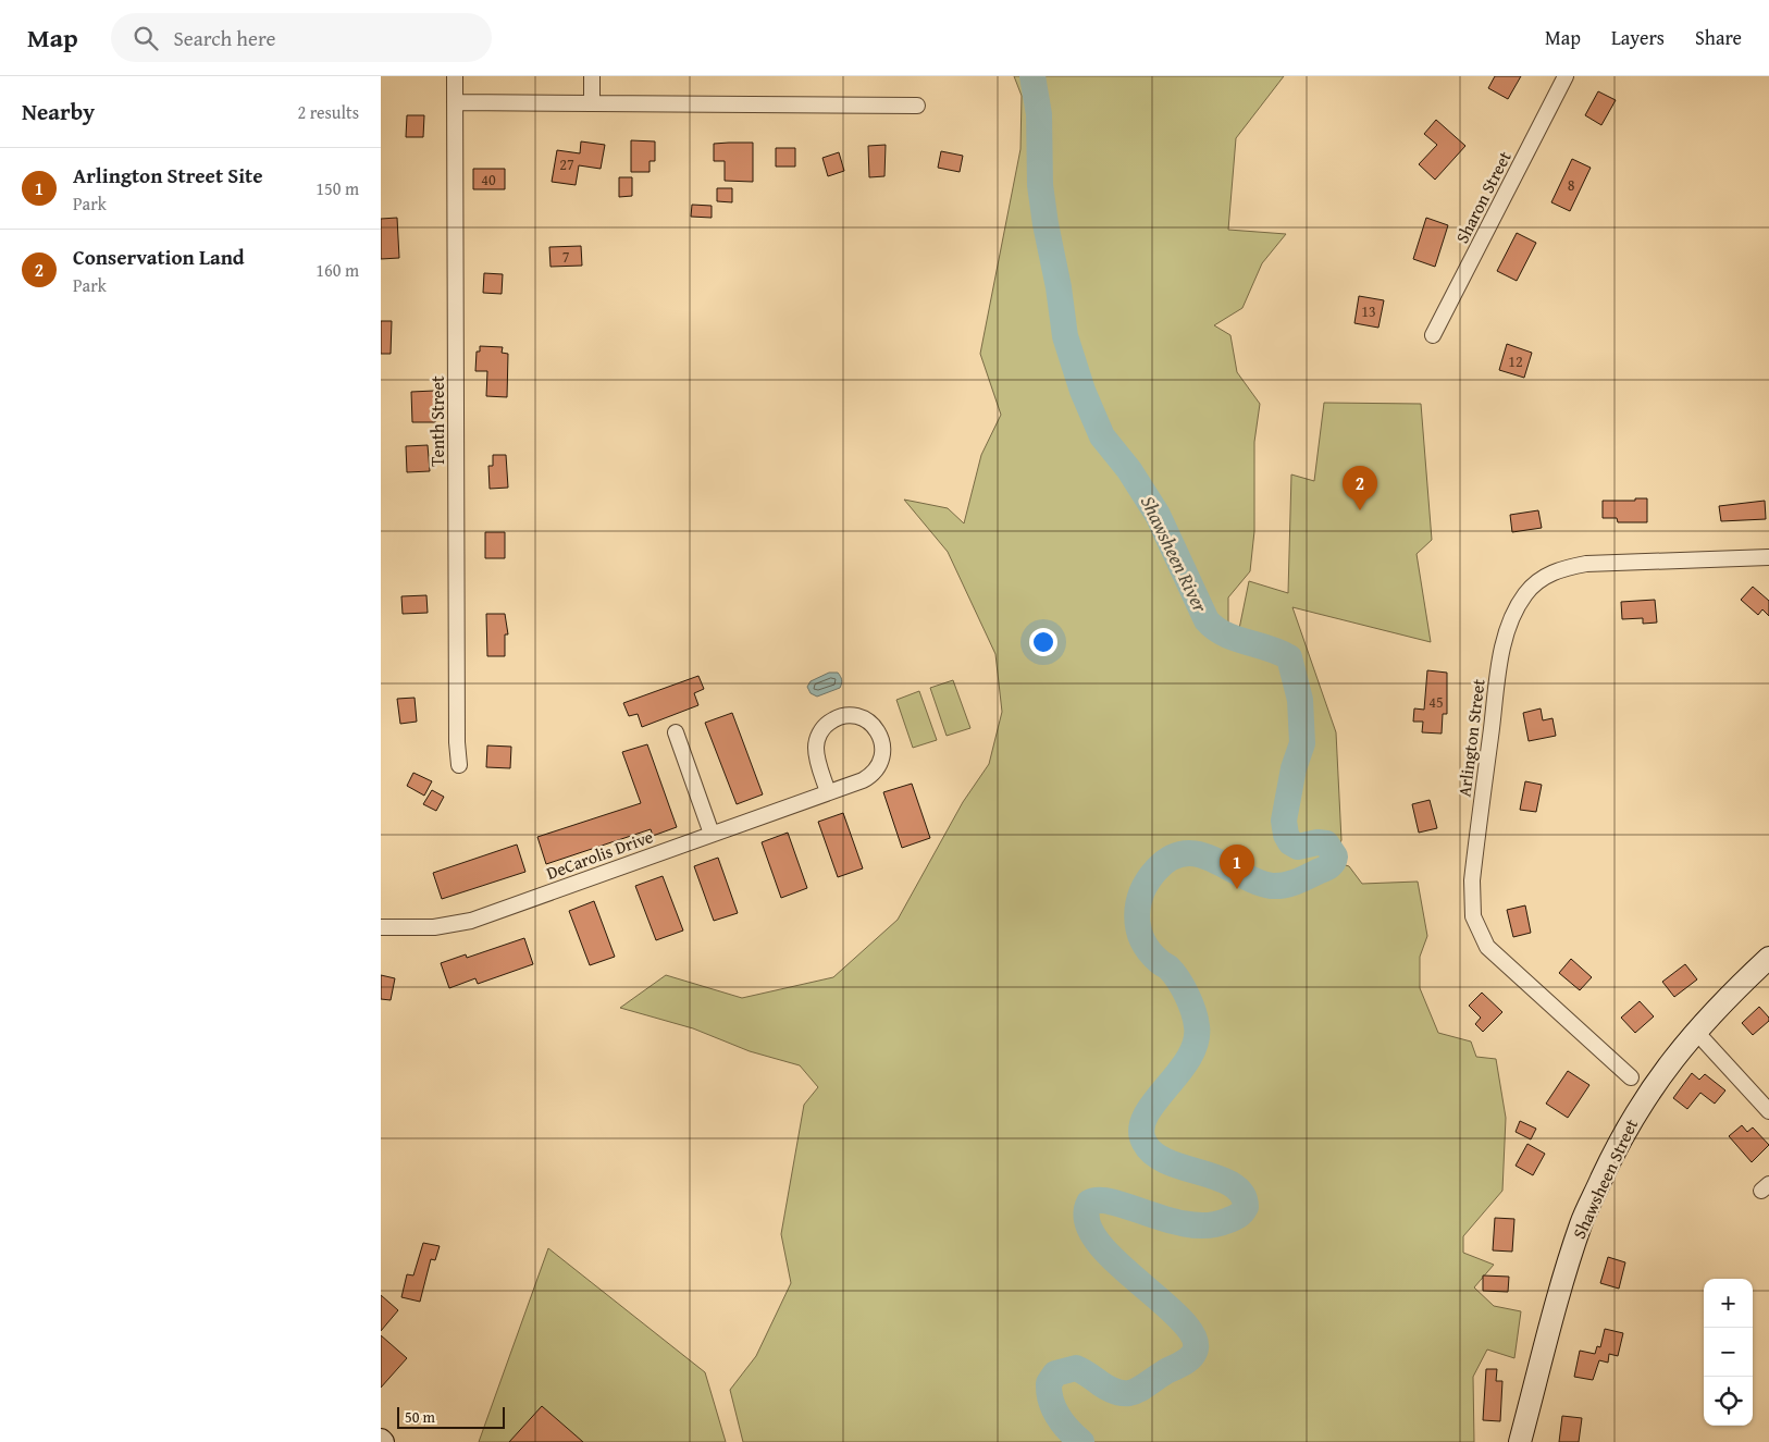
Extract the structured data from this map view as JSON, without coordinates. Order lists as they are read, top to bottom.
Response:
{
  "streets": {
    "main road": ["Shawsheen Street"],
    "street": [
      "Sharon Street",
      "Tenth Street",
      "Arlington Street",
      "DeCarolis Drive"
    ]
  },
  "water": ["Shawsheen River"],
  "house_numbers": [
    "27",
    "40",
    "8",
    "7",
    "13",
    "12",
    "45"
  ],
  "scale_bar": "50 m",
  "page": {
    "header": "Map",
    "search": "Search here",
    "nav": ["Map", "Layers", "Share"],
    "heading": ["Nearby", "2 results"],
    "list": [
      {
        "mark": "1",
        "name": "Arlington Street Site",
        "note": "Park",
        "value": "150 m"
      },
      {
        "mark": "2",
        "name": "Conservation Land",
        "note": "Park",
        "value": "160 m"
      }
    ],
    "pins": ["2", "1"],
    "map_buttons": ["+", "−"],
    "scale": "50 m"
  }
}
